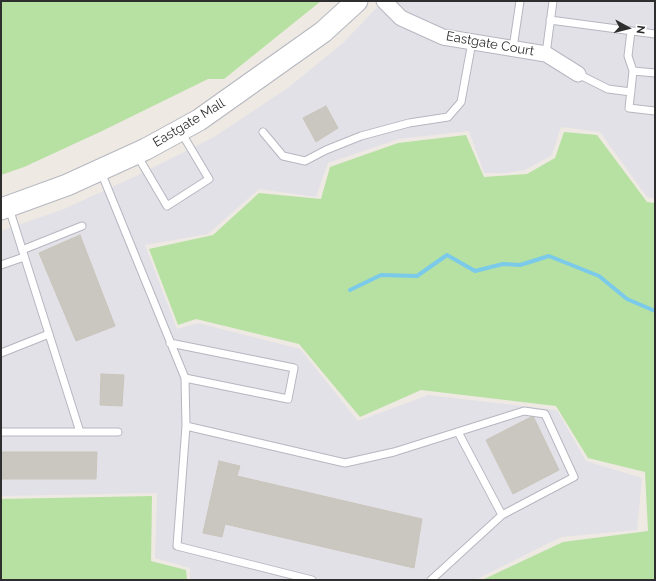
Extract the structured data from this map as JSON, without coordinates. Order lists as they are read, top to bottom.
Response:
{
  "streets": {
    "main road": ["Eastgate Mall"],
    "street": ["Eastgate Court"]
  },
  "north": "right"
}
